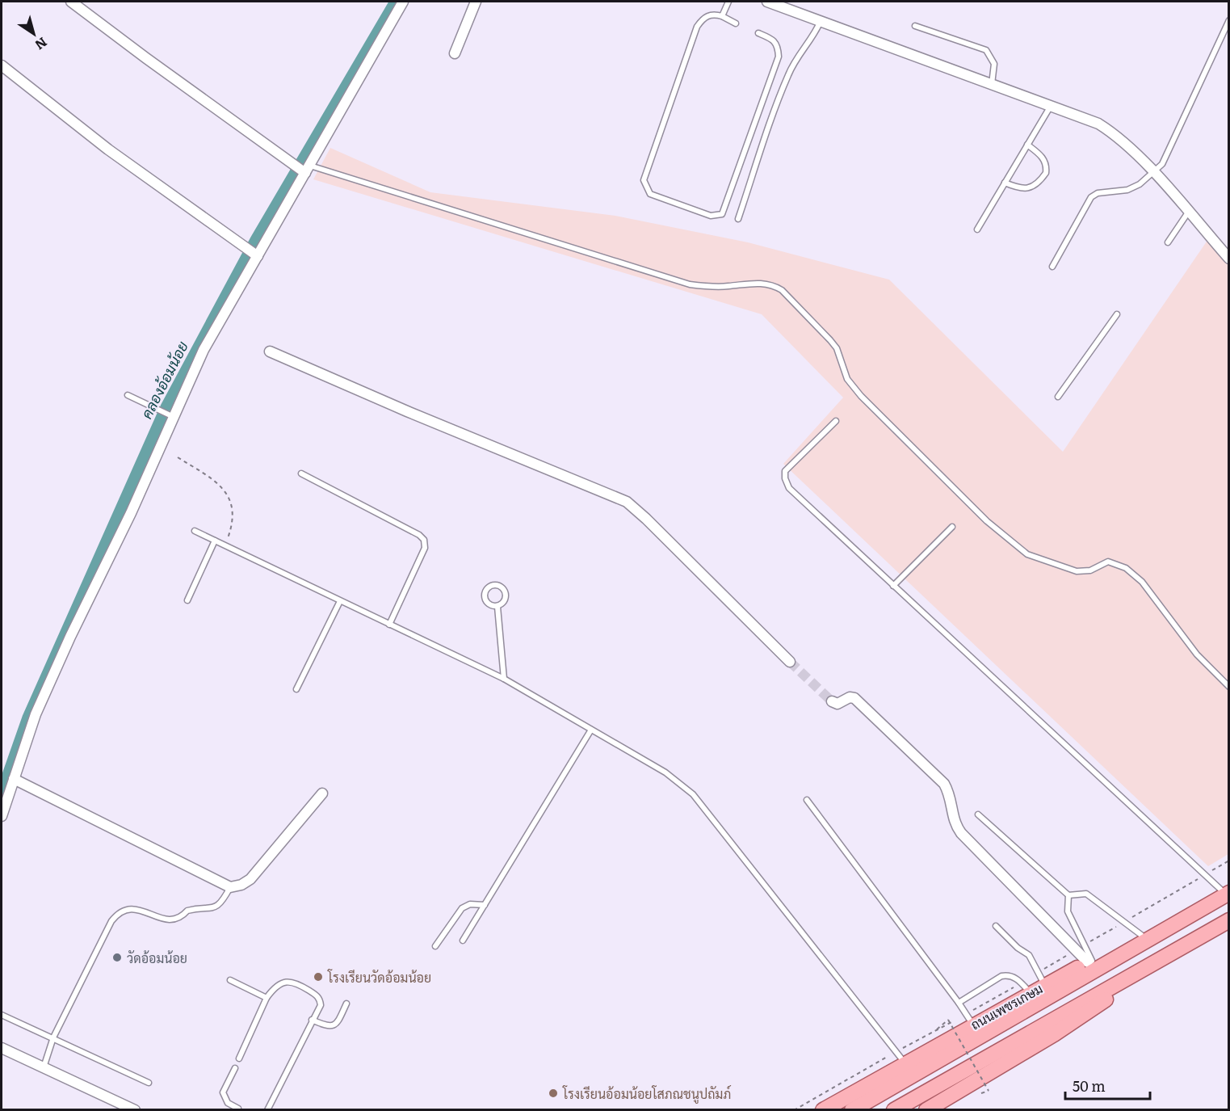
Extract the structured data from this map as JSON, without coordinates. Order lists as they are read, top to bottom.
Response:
{
  "streets": {
    "main road": ["ถนนเพชรเกษม"]
  },
  "water": ["คลองอ้อมน้อย"],
  "places": ["วัดอ้อมน้อย", "โรงเรียนวัดอ้อมน้อย", "โรงเรียนอ้อมน้อยโสภณชนูปถัมภ์"],
  "scale_bar": "50 m",
  "north": "bottom right"
}
